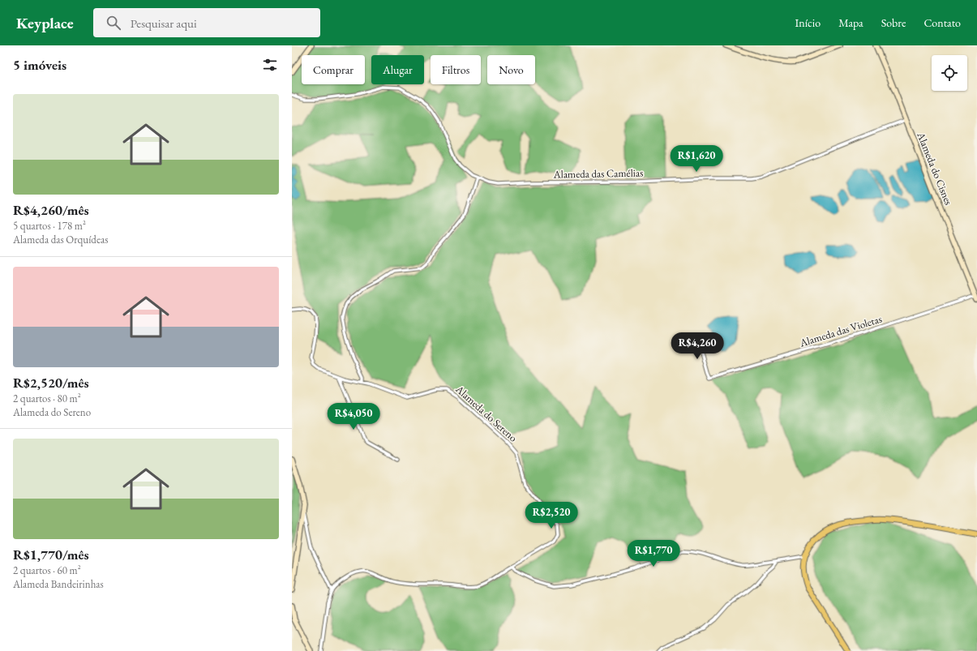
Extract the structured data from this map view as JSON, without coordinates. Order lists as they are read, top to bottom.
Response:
{
  "streets": {
    "street": [
      "Alameda do Cisnes",
      "Alameda das Camélias",
      "Alameda das Violetas",
      "Alameda do Sereno"
    ]
  },
  "crossings": [
    ["Alameda do Cisnes", "Alameda das Camélias"],
    ["Alameda do Cisnes", "Alameda das Violetas"]
  ],
  "page": {
    "header": "Keyplace",
    "search": "Pesquisar aqui",
    "nav": [
      "Início",
      "Mapa",
      "Sobre",
      "Contato"
    ],
    "heading": "5 imóveis",
    "chip": [
      "Comprar",
      "Alugar",
      "Filtros",
      "Novo"
    ],
    "list": [
      {
        "name": "R$4,260/mês",
        "note": "5 quartos · 178 m² · Alameda das Orquídeas"
      },
      {
        "name": "R$2,520/mês",
        "note": "2 quartos · 80 m² · Alameda do Sereno"
      },
      {
        "name": "R$1,770/mês",
        "note": "2 quartos · 60 m² · Alameda Bandeirinhas"
      }
    ],
    "price": [
      "R$1,620",
      "R$4,260",
      "R$4,050",
      "R$2,520",
      "R$1,770"
    ]
  }
}
